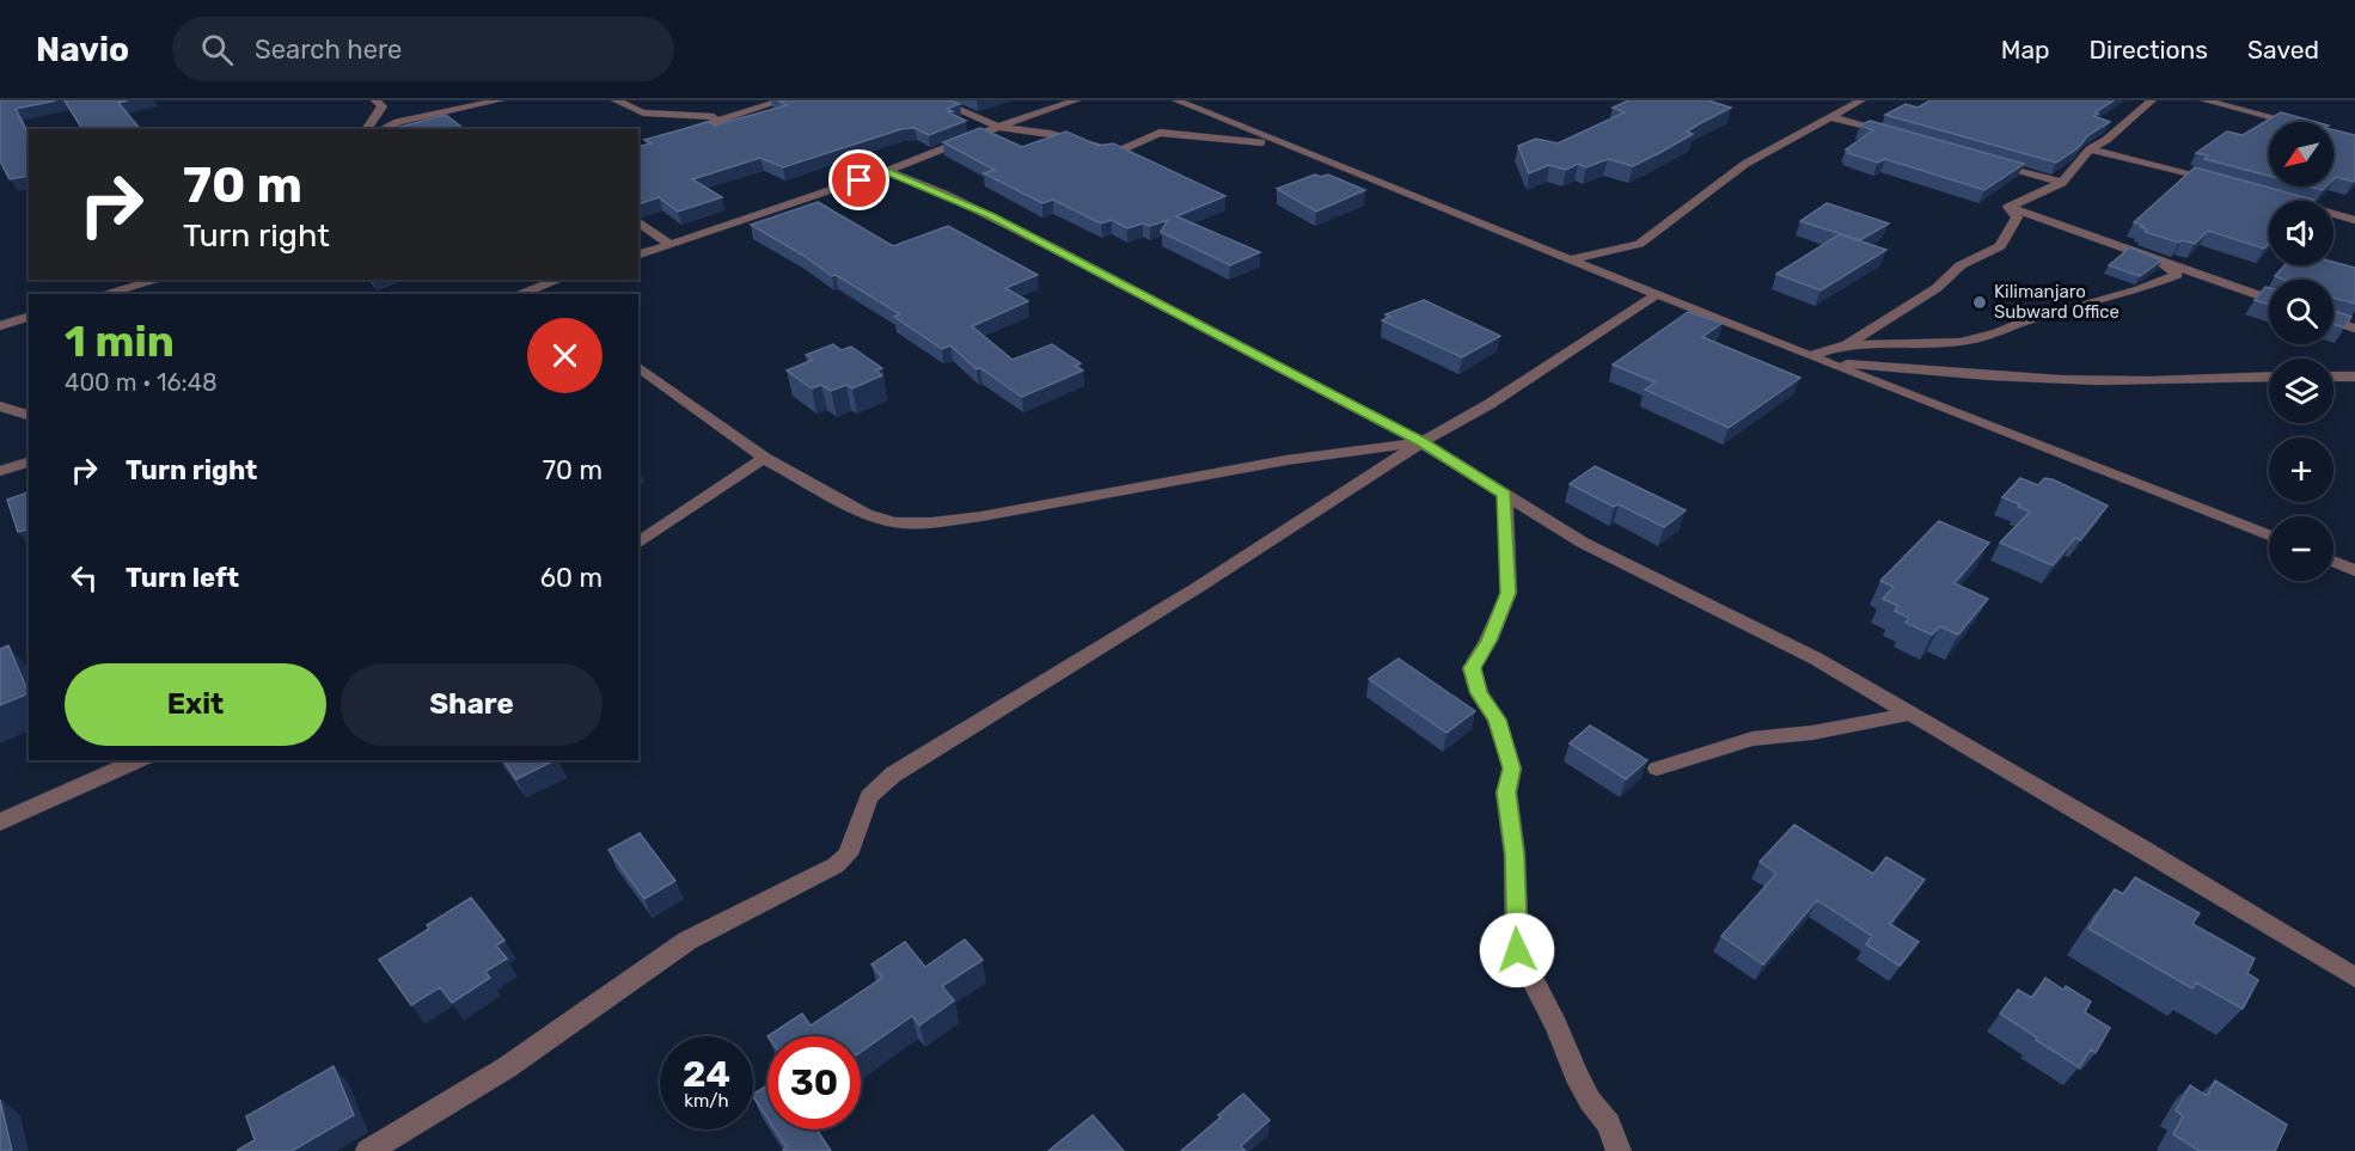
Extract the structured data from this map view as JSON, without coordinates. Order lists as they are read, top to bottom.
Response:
{
  "places": ["Kilimanjaro Subward Office"],
  "north": "bottom left",
  "page": {
    "header": "Navio",
    "search": "Search here",
    "nav": ["Map", "Directions", "Saved"],
    "map_buttons": ["+", "−"],
    "turn": ["70 m", "Turn right"],
    "heading": ["1 min", "400 m · 16:48"],
    "list": [
      {
        "name": "Turn right",
        "value": "70 m"
      },
      {
        "name": "Turn left",
        "value": "60 m"
      }
    ],
    "buttons": ["Exit", "Share"],
    "speed": "24 km/h",
    "limit": "30"
  }
}
